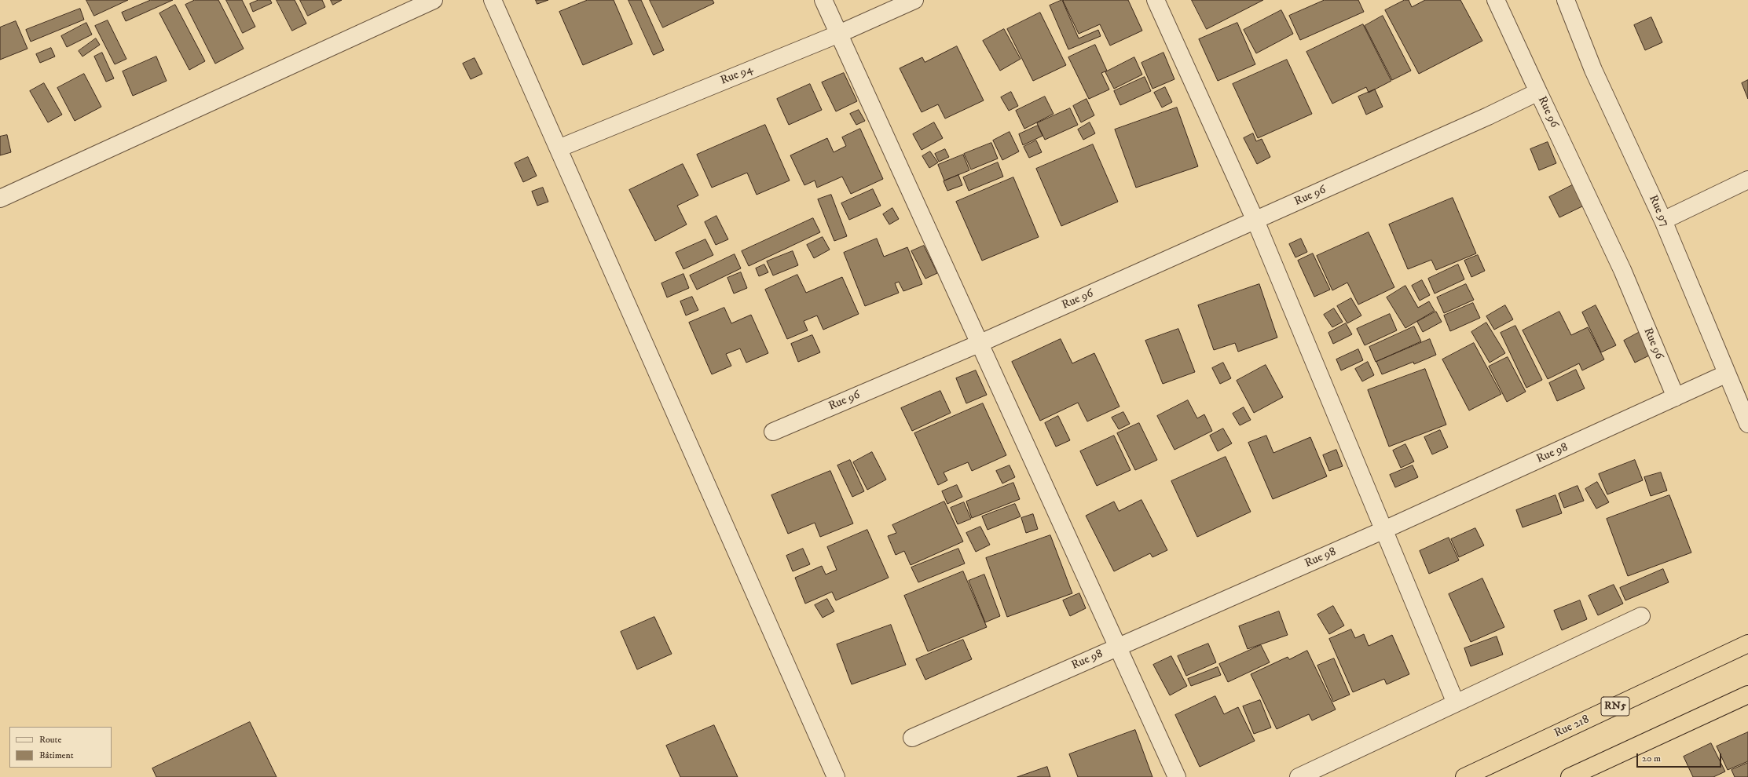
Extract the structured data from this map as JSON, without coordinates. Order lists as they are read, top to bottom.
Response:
{
  "streets": {
    "highway": ["RN5", "Rue 218"],
    "street": [
      "Rue 94",
      "Rue 96",
      "Rue 97",
      "Rue 98"
    ]
  },
  "crossings": [
    ["Rue 96", "Rue 98"],
    ["Rue 97", "Rue 98"]
  ],
  "legend": ["Route", "Bâtiment"],
  "scale_bar": "20 m"
}
